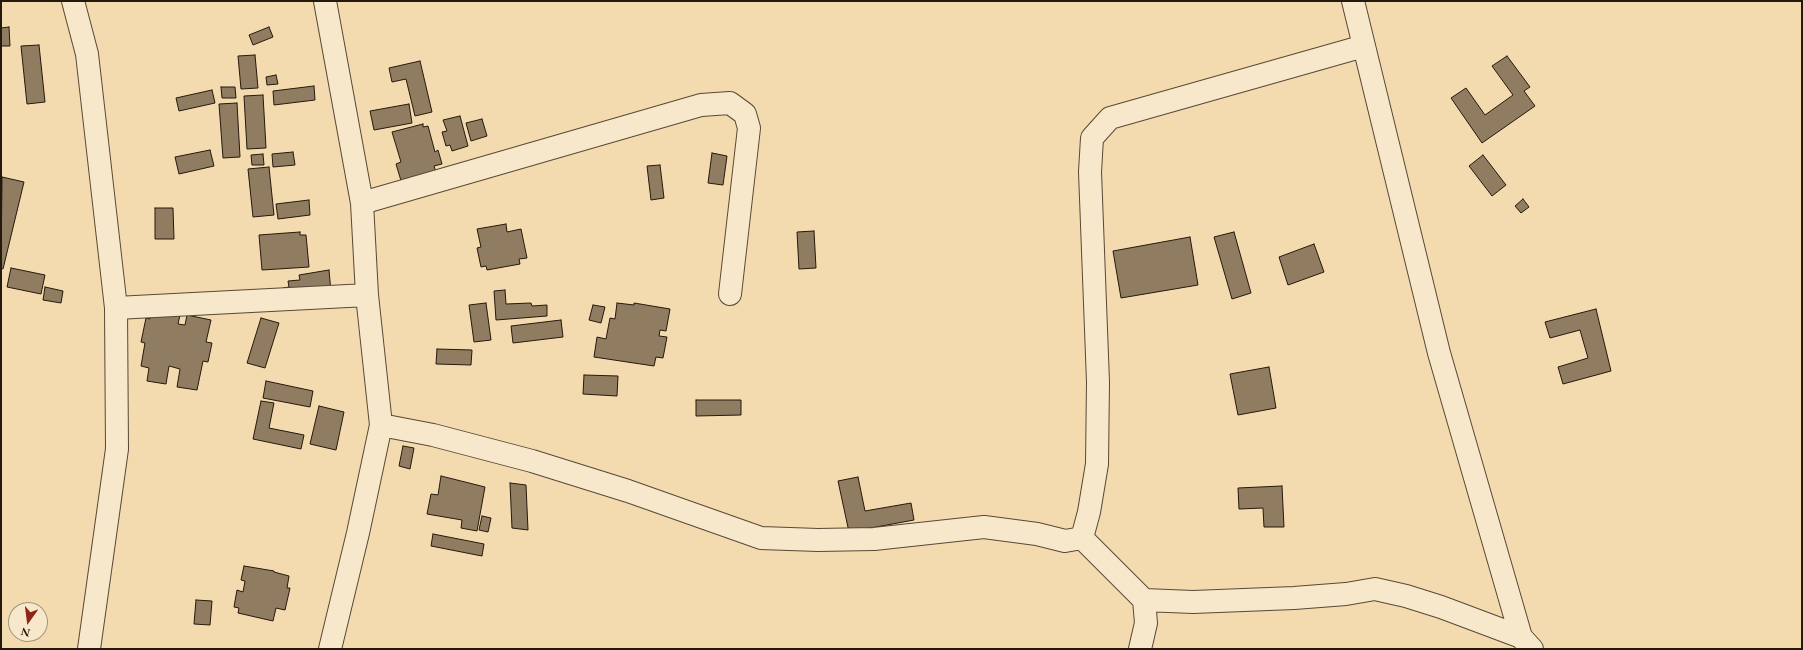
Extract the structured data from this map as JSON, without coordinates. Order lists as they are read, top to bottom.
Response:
{
  "north": "bottom"
}
